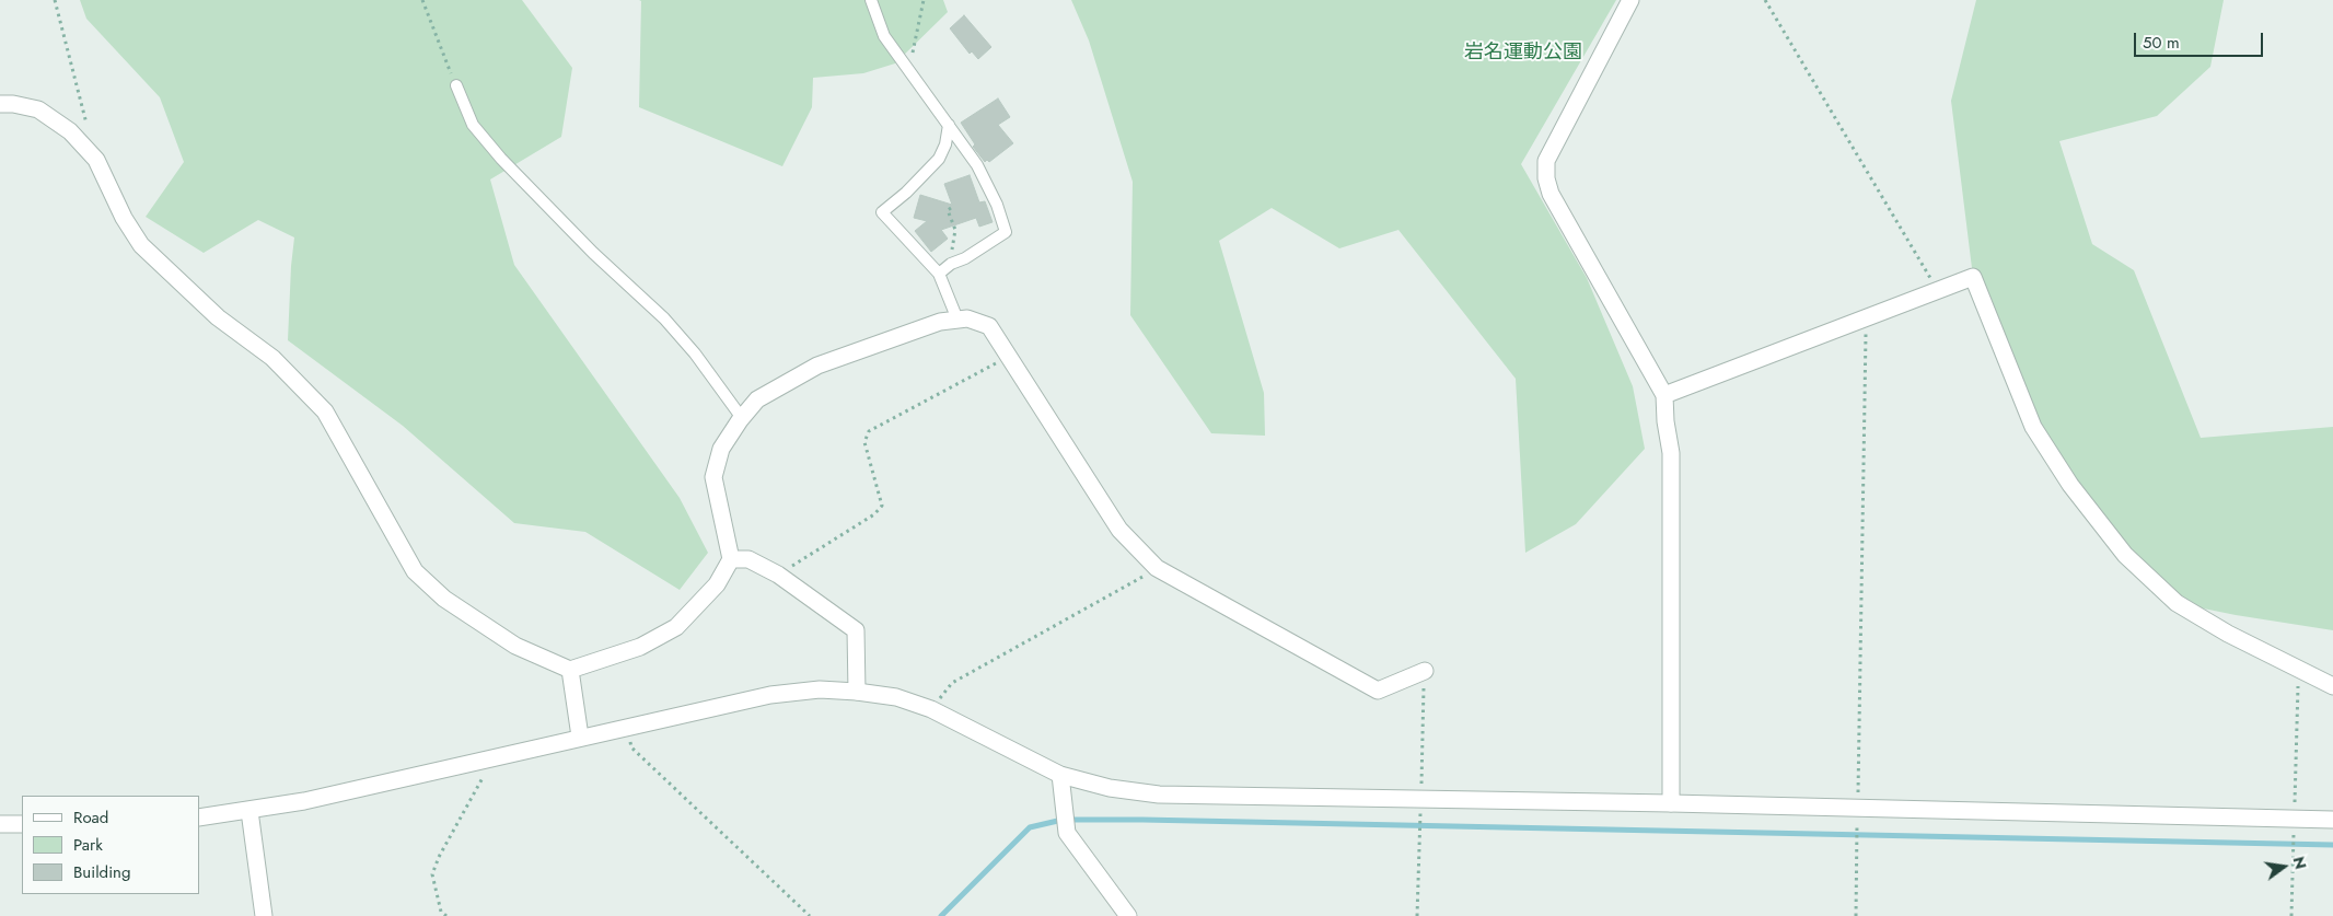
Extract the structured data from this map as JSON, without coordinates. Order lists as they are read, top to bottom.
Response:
{
  "parks": ["岩名運動公園"],
  "legend": ["Road", "Park", "Building"],
  "scale_bar": "50 m",
  "north": "right"
}
